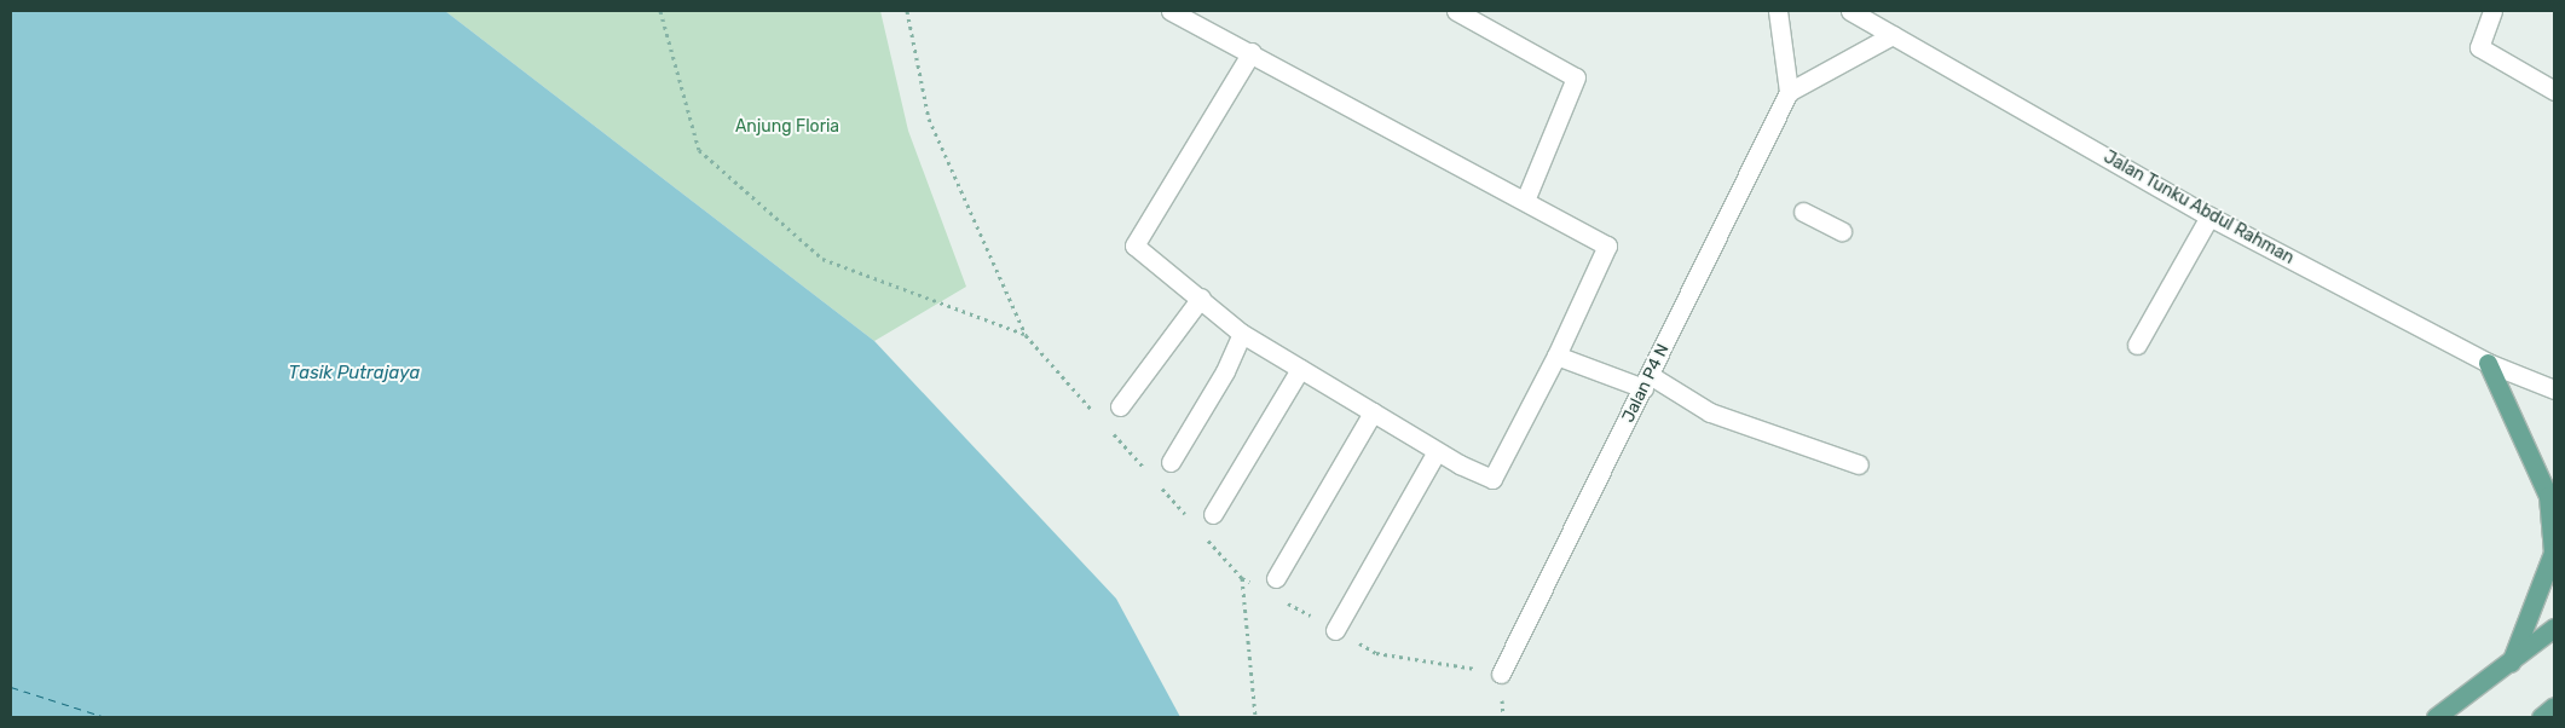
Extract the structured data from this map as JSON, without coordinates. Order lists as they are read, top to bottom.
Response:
{
  "streets": {
    "street": ["Jalan Tunku Abdul Rahman", "Jalan P4 N"]
  },
  "water": ["Tasik Putrajaya"],
  "parks": ["Anjung Floria"]
}
